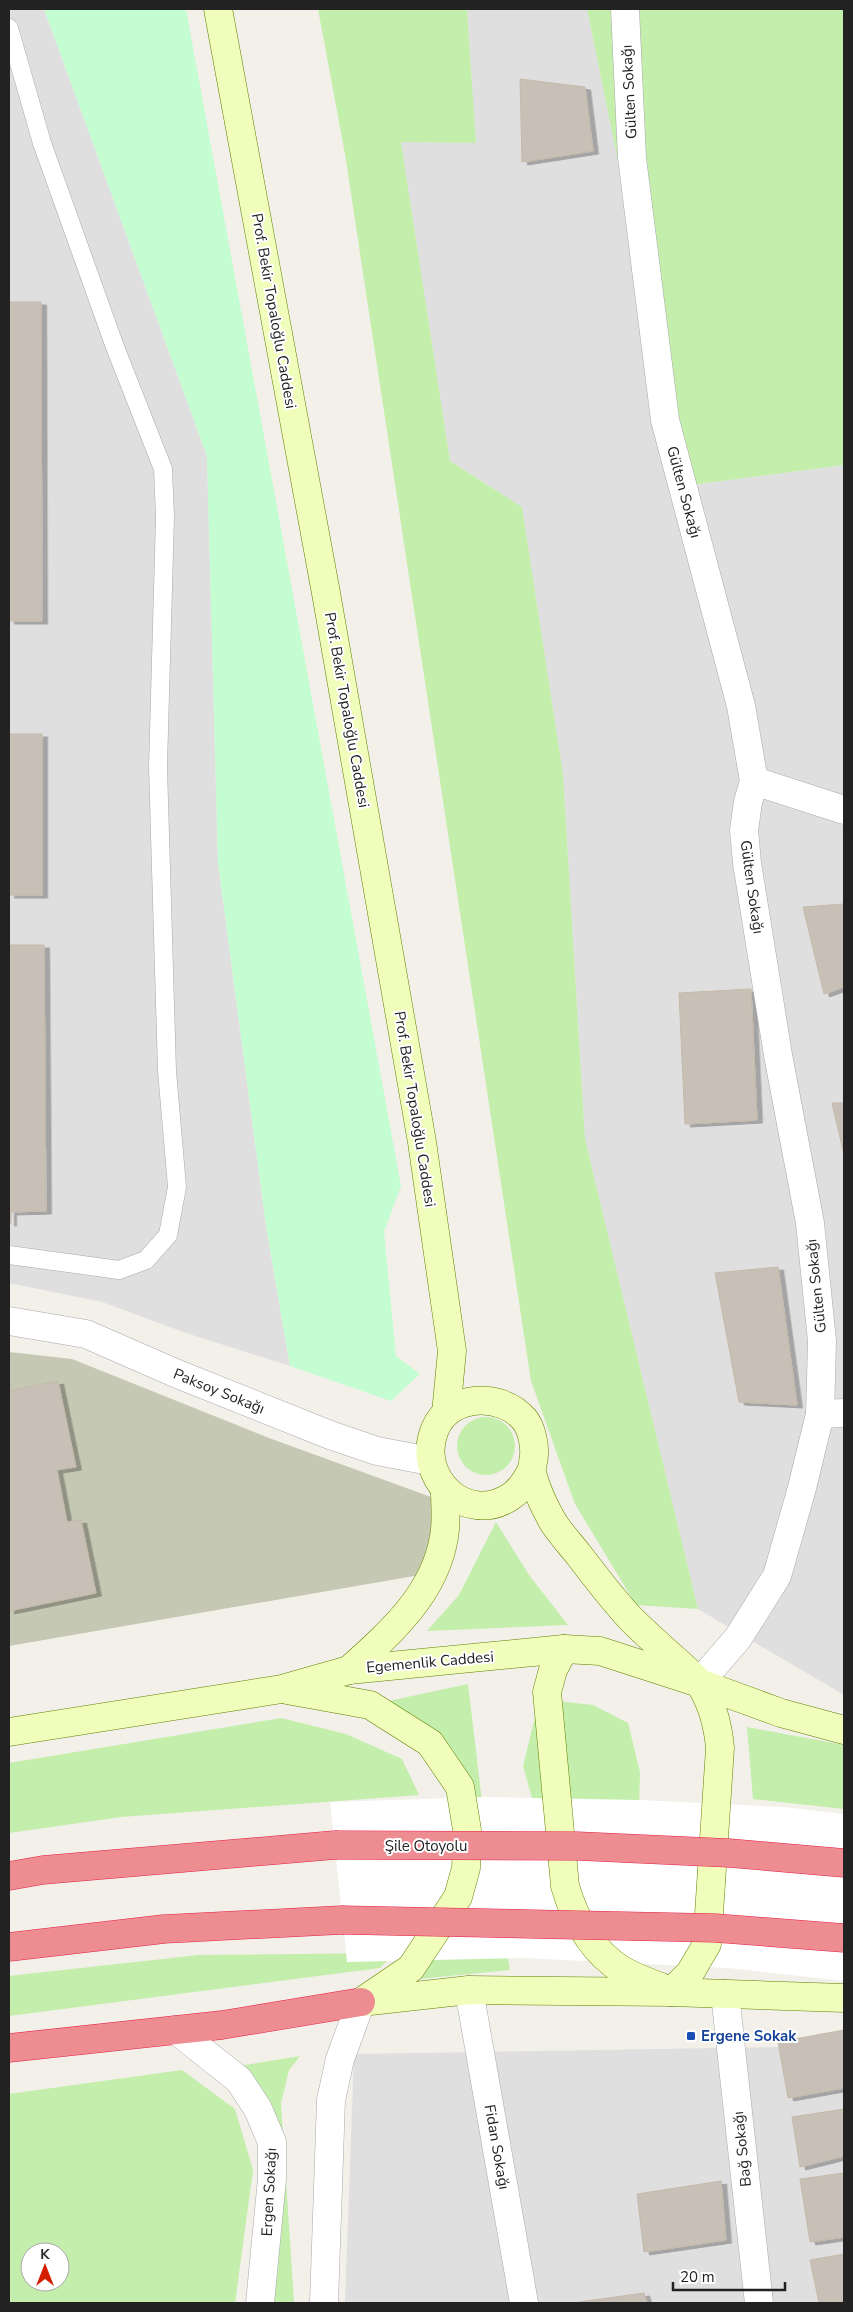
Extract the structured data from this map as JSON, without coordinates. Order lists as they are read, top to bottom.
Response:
{
  "streets": {
    "highway": ["Şile Otoyolu"],
    "street": [
      "Gülten Sokağı",
      "Prof. Bekir Topaloğlu Caddesi",
      "Paksoy Sokağı",
      "Egemenlik Caddesi",
      "Fidan Sokağı",
      "Bağ Sokağı",
      "Ergen Sokağı"
    ]
  },
  "crossings": [
    ["Gülten Sokağı", "Egemenlik Caddesi"],
    ["Prof. Bekir Topaloğlu Caddesi", "Paksoy Sokağı"]
  ],
  "places": {
    "transit": ["Ergene Sokak"]
  },
  "scale_bar": "20 m",
  "north": "top"
}
